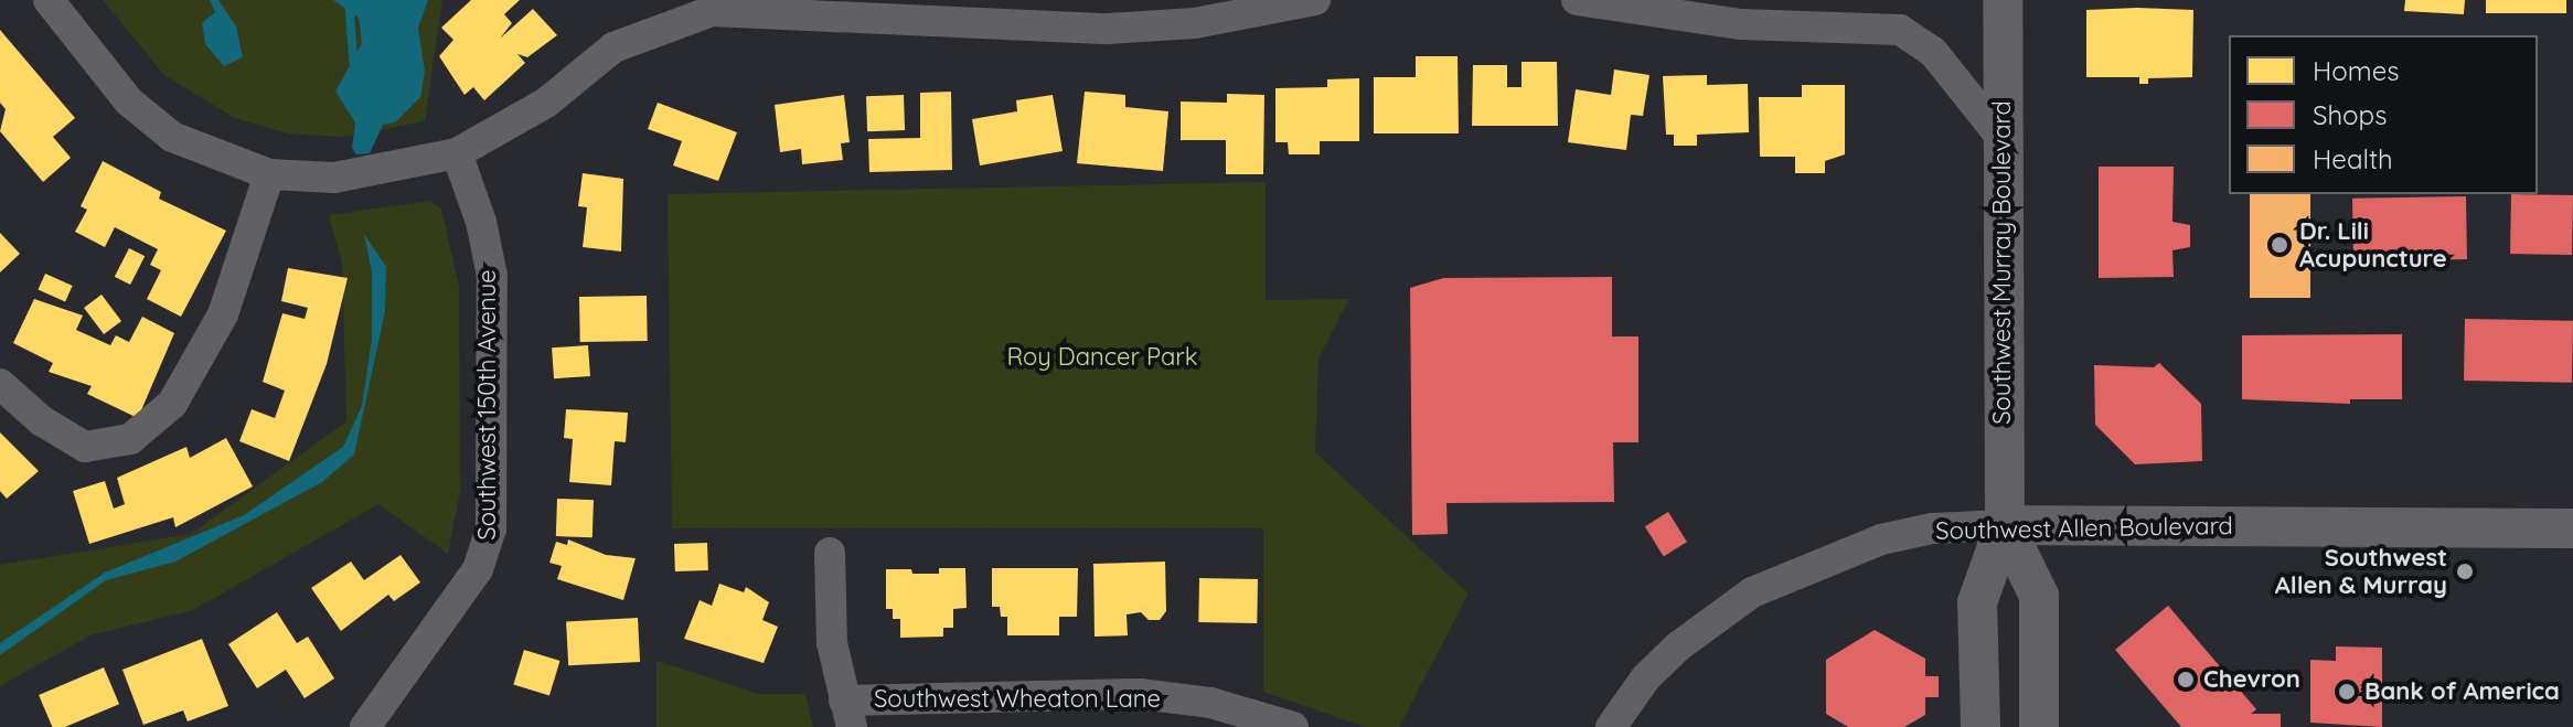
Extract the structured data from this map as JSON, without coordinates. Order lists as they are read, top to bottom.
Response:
{
  "streets": {
    "main road": ["Southwest Murray Boulevard", "Southwest Allen Boulevard"],
    "street": ["Southwest 150th Avenue", "Southwest Wheaton Lane"]
  },
  "crossings": [
    ["Southwest Murray Boulevard", "Southwest Allen Boulevard"]
  ],
  "parks": ["Roy Dancer Park"],
  "places": [
    "Dr. Lili Acupuncture",
    "Southwest Allen & Murray",
    "Chevron",
    "Bank of America"
  ],
  "legend": ["Homes", "Shops", "Health"]
}
